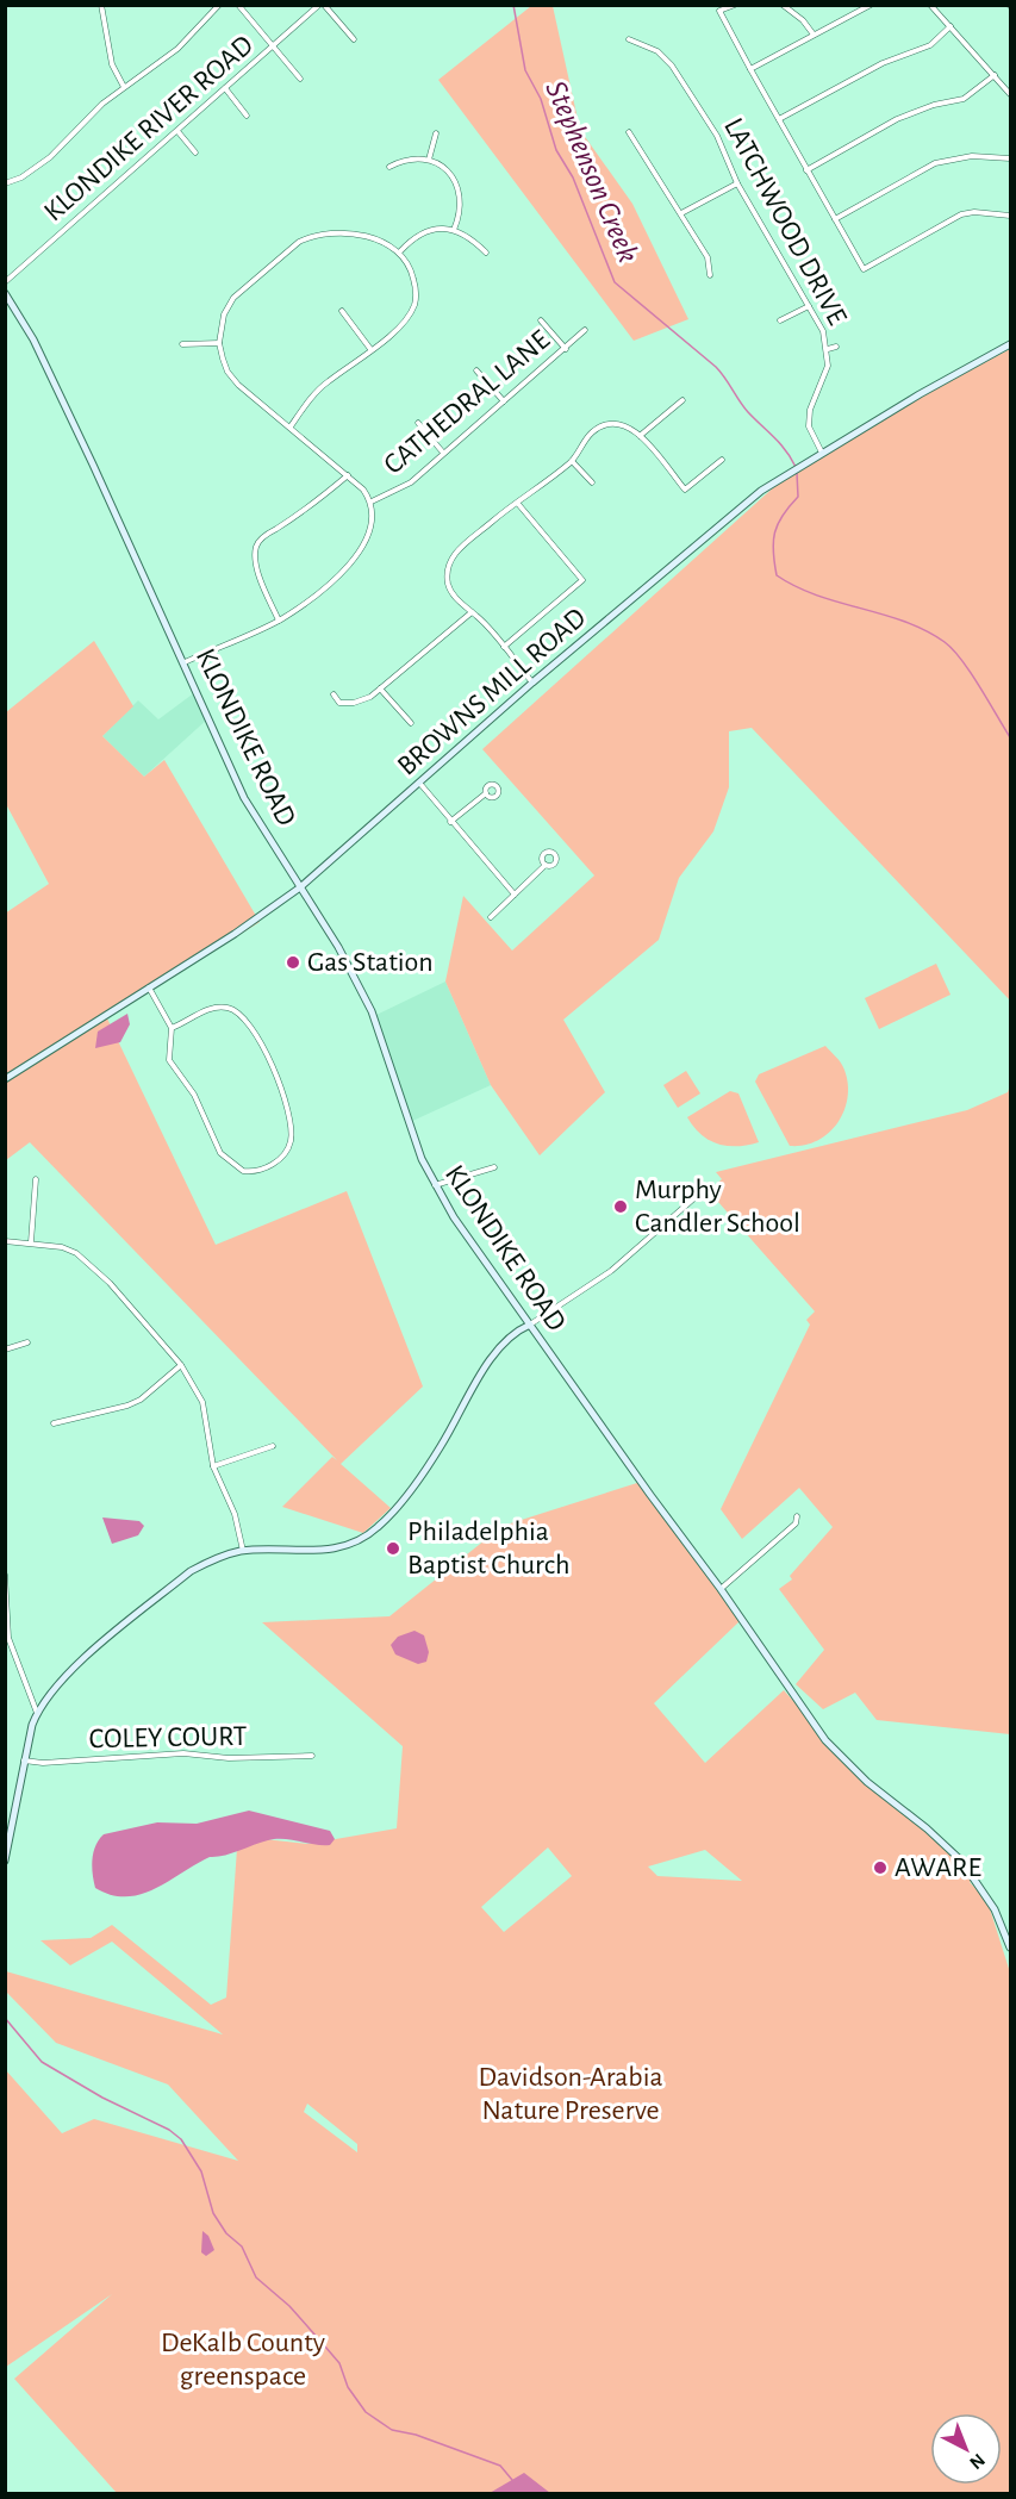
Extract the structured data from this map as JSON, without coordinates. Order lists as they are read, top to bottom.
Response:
{
  "streets": {
    "main road": ["BROWNS MILL ROAD", "KLONDIKE ROAD"],
    "street": [
      "KLONDIKE RIVER ROAD",
      "LATCHWOOD DRIVE",
      "CATHEDRAL LANE",
      "COLEY COURT"
    ]
  },
  "crossings": [
    ["LATCHWOOD DRIVE", "BROWNS MILL ROAD"],
    ["BROWNS MILL ROAD", "KLONDIKE ROAD"]
  ],
  "water": ["Stephenson Creek"],
  "parks": ["Davidson-Arabia Nature Preserve", "DeKalb County greenspace"],
  "places": [
    "Gas Station",
    "Murphy Candler School",
    "Philadelphia Baptist Church",
    "AWARE"
  ],
  "north": "bottom right"
}
